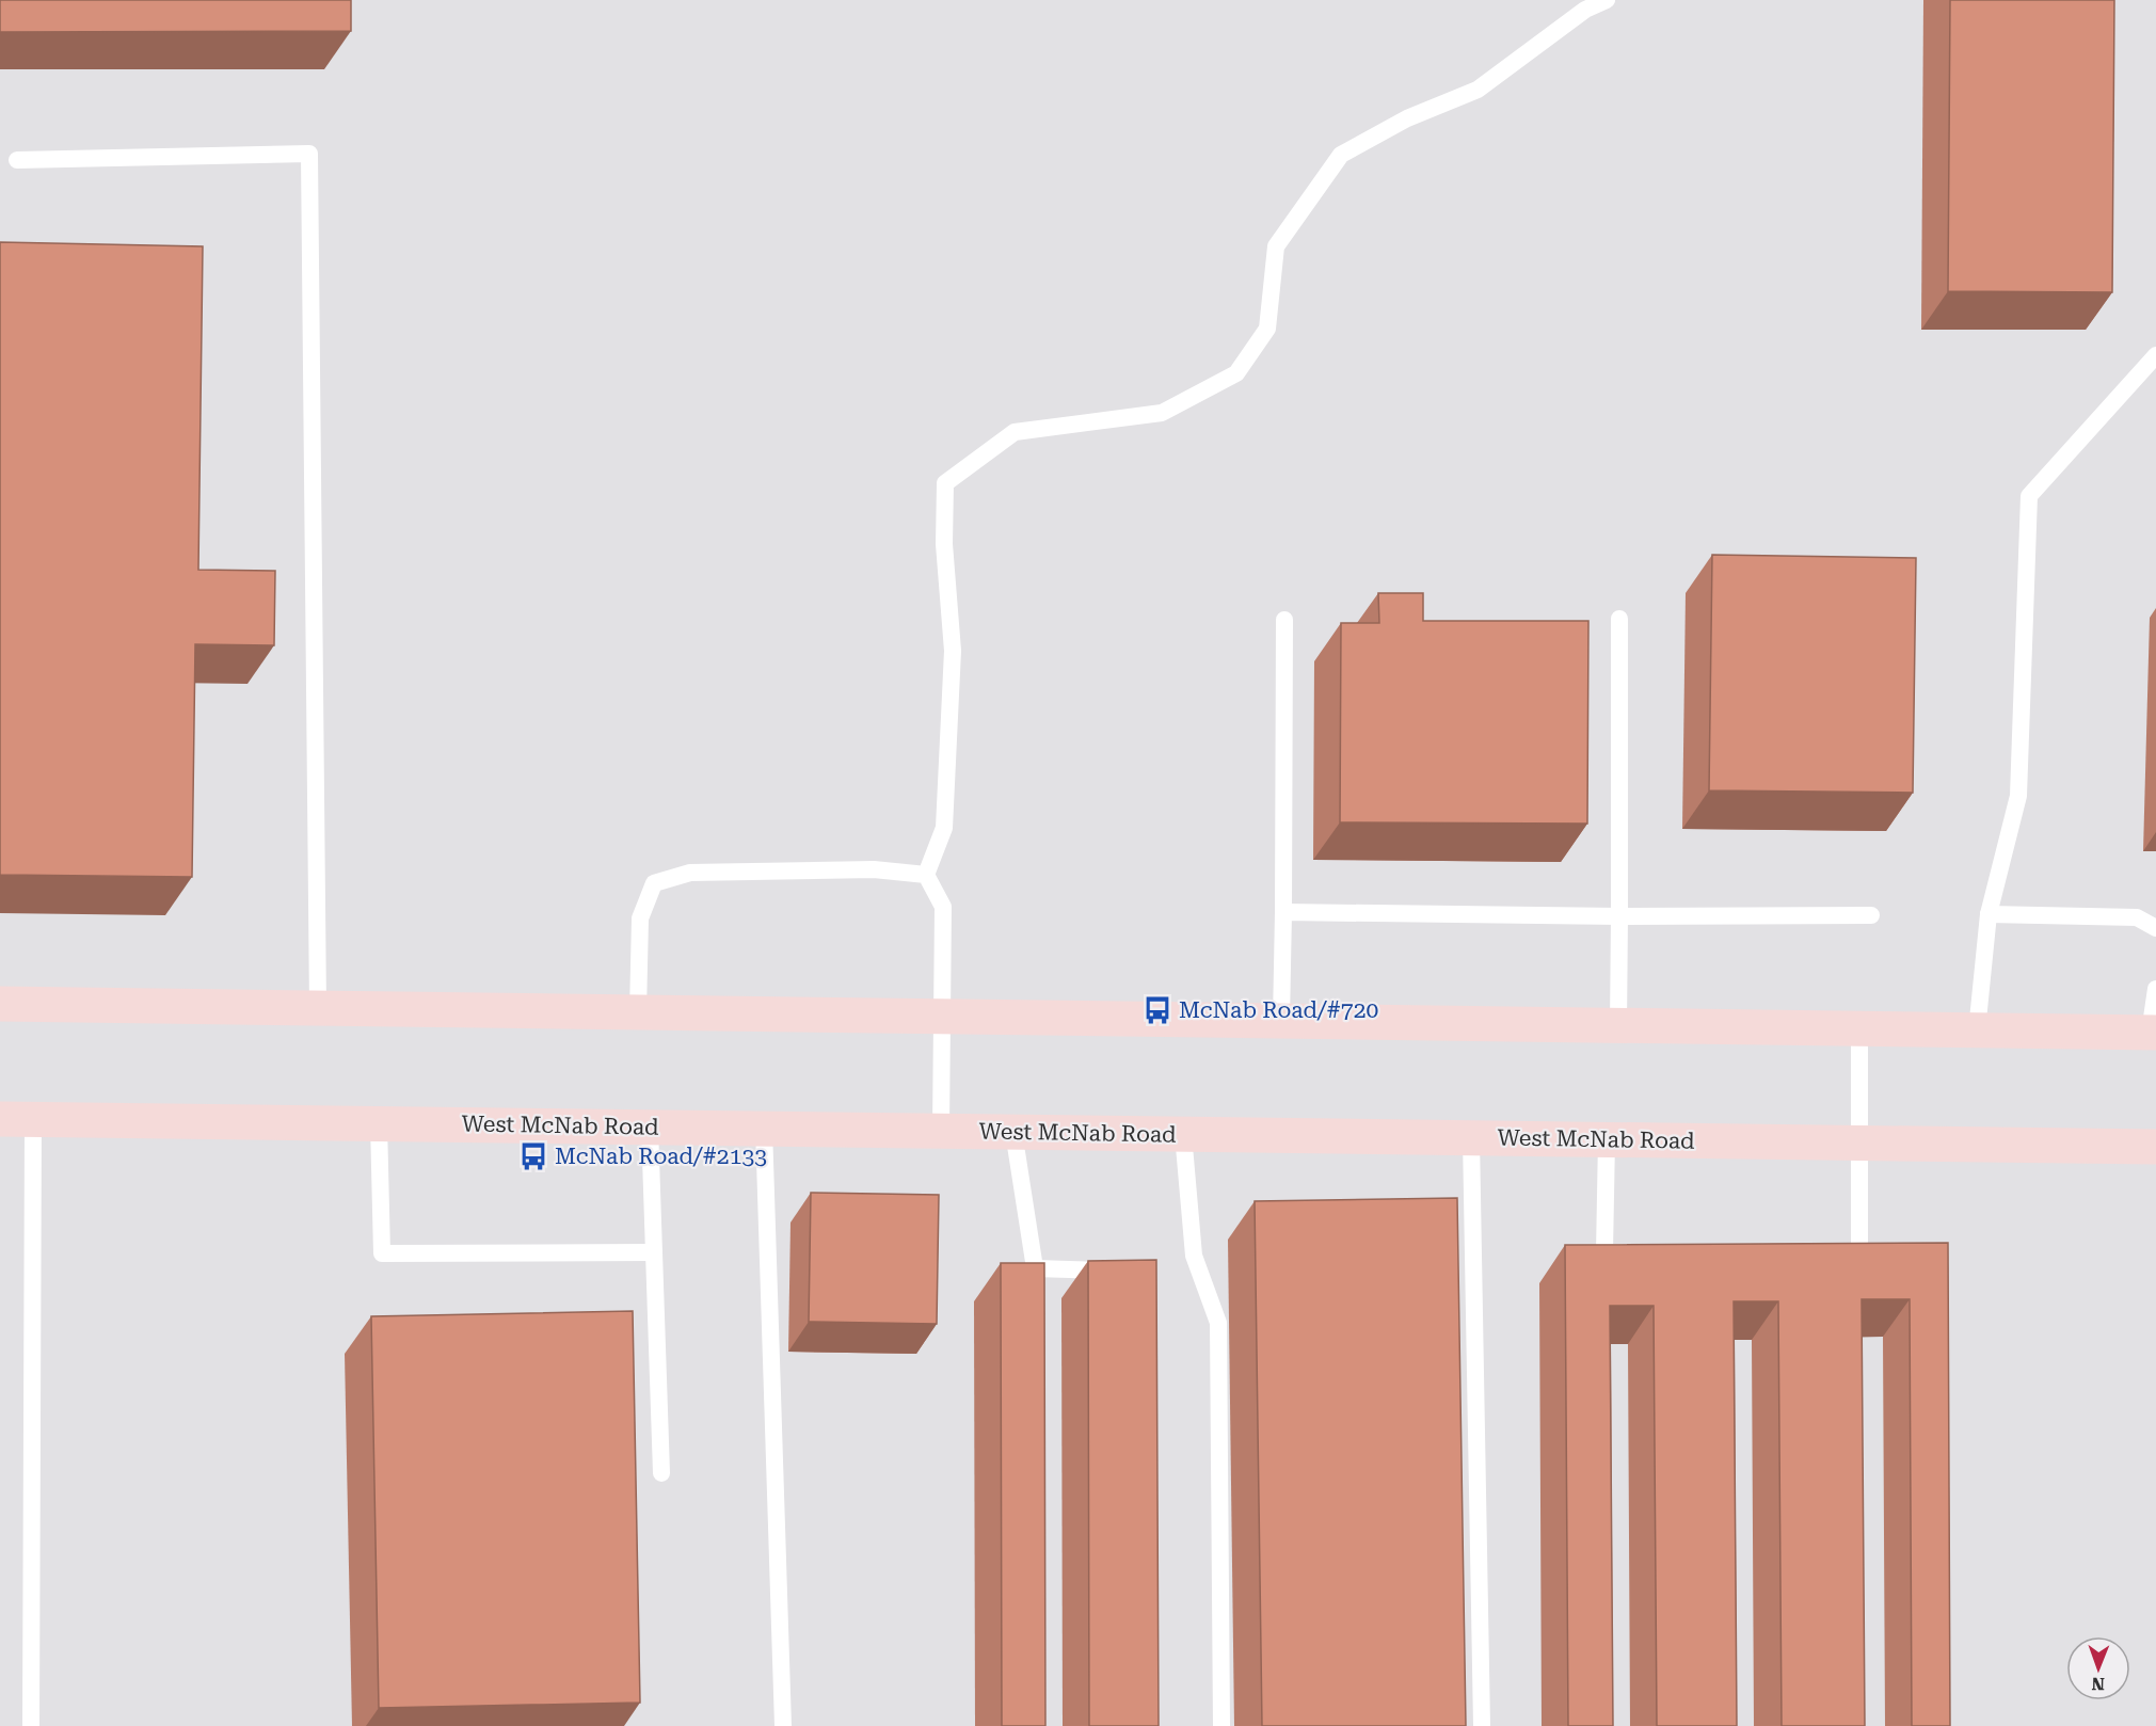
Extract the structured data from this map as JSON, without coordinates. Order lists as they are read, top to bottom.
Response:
{
  "streets": {
    "main road": ["West McNab Road"]
  },
  "places": {
    "bus stop": ["McNab Road/#720", "McNab Road/#2133"]
  },
  "north": "bottom"
}
